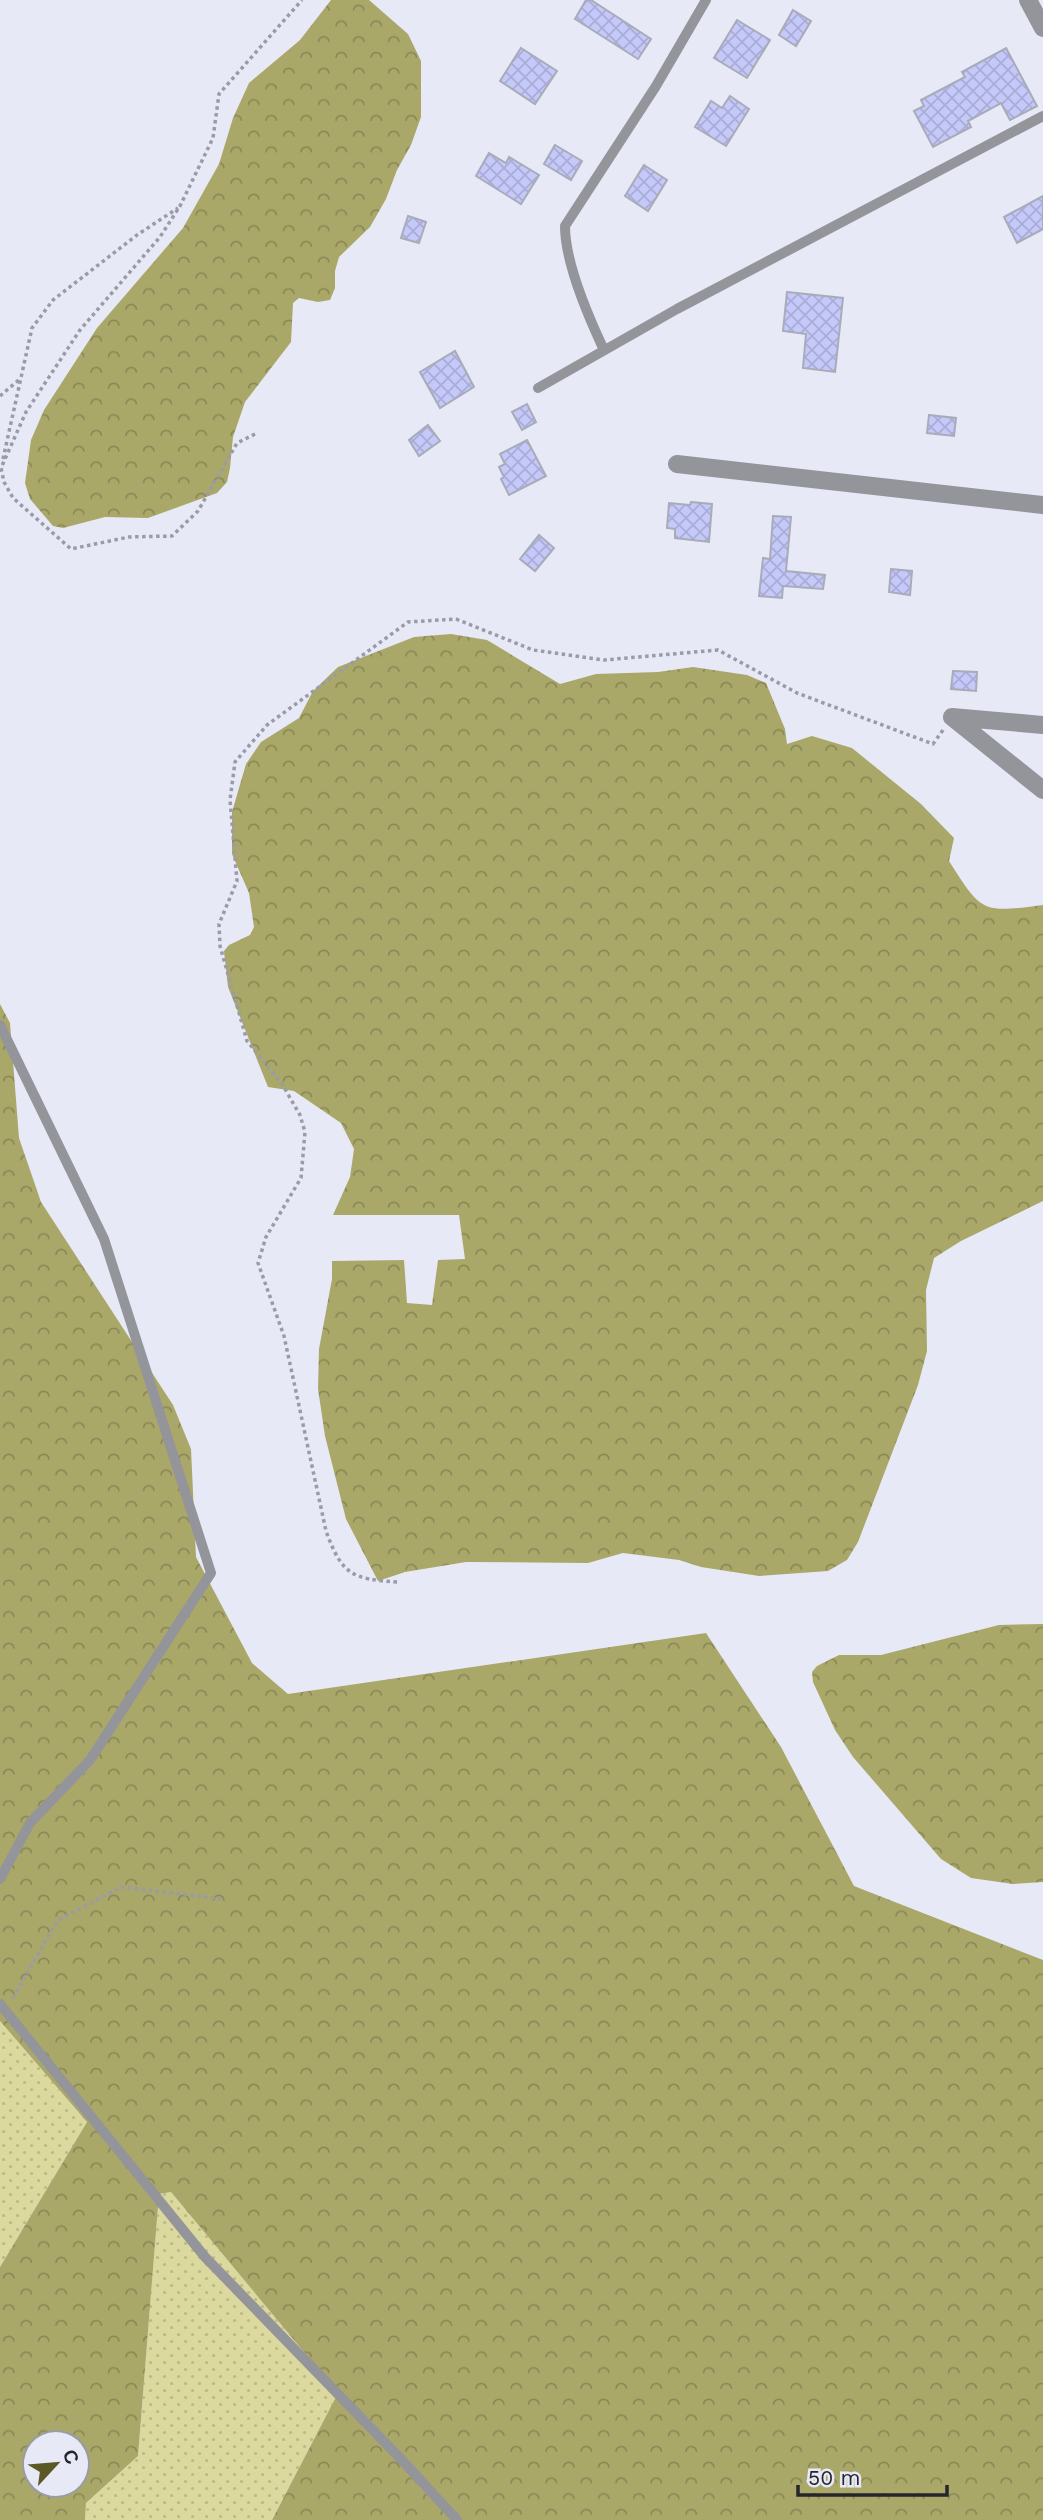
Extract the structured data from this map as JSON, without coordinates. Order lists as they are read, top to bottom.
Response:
{
  "scale_bar": "50 m",
  "north": "top right"
}
